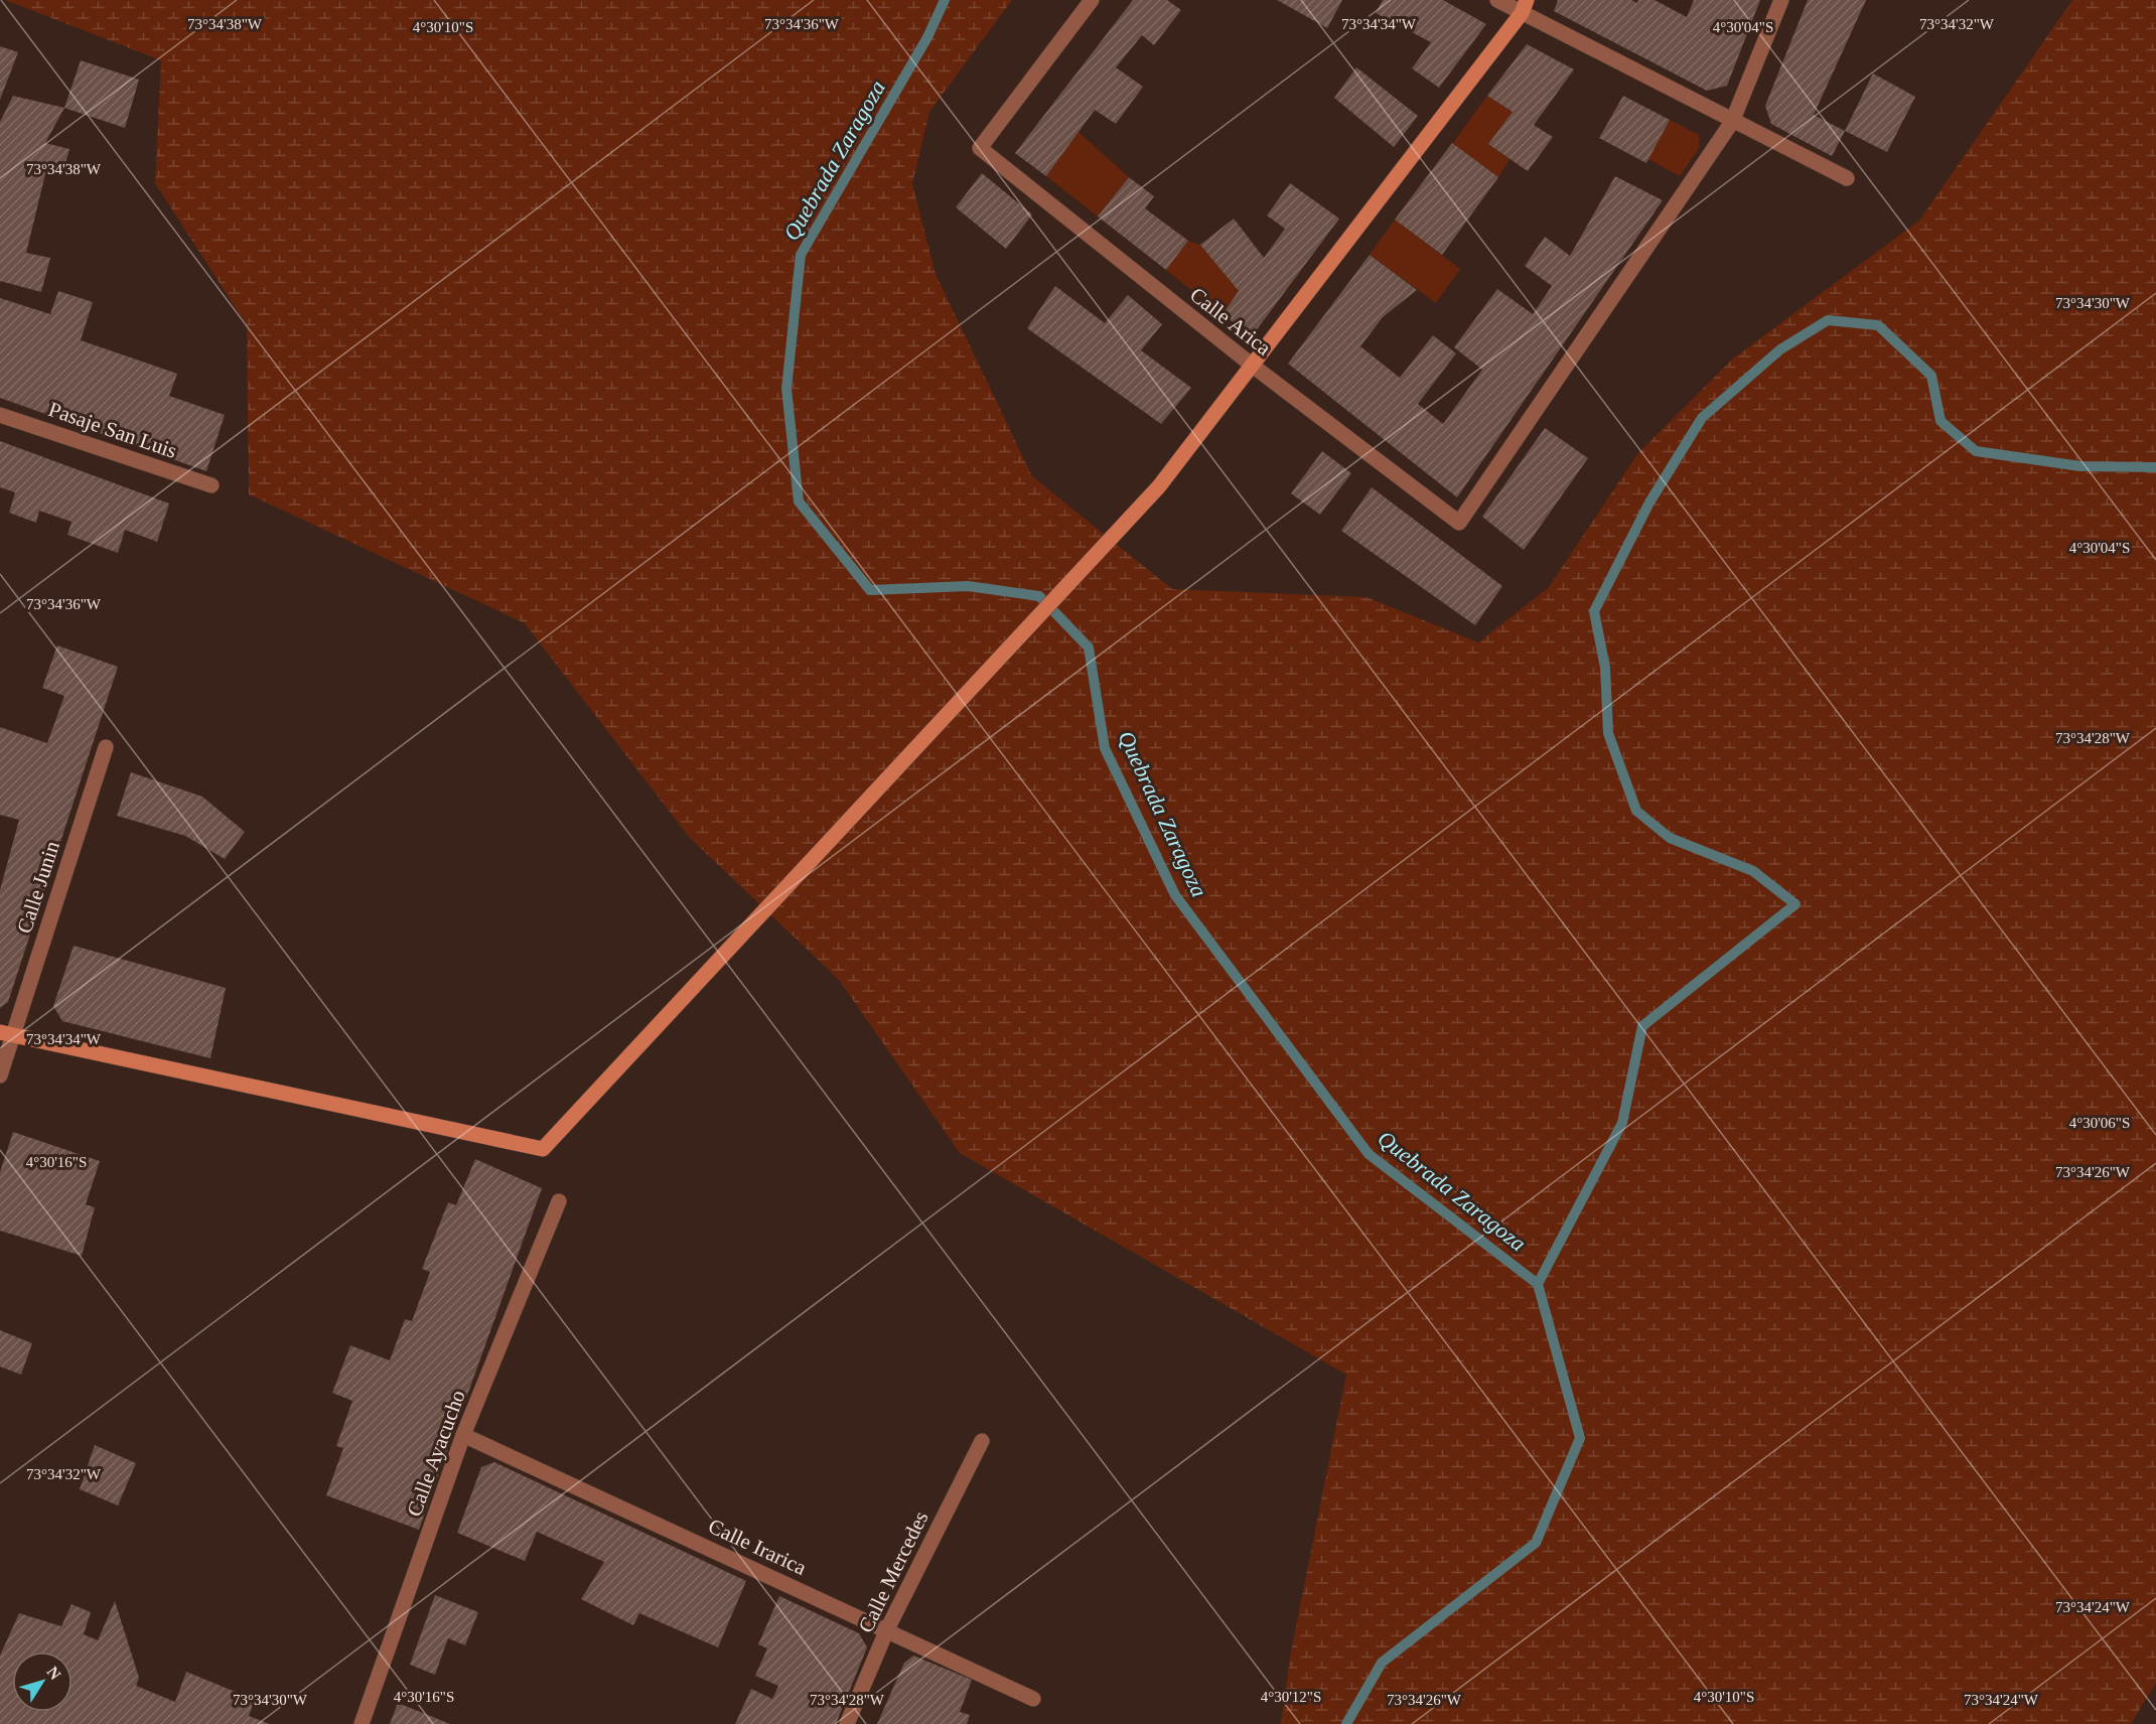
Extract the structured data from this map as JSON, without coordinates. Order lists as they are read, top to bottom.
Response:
{
  "streets": {
    "street": [
      "Calle Arica",
      "Pasaje San Luis",
      "Calle Junin",
      "Calle Ayacucho",
      "Calle Irarica",
      "Calle Mercedes"
    ]
  },
  "crossings": [
    ["Calle Ayacucho", "Calle Irarica"],
    ["Calle Irarica", "Calle Mercedes"]
  ],
  "water": ["Quebrada Zaragoza"],
  "north": "top right",
  "coordinates": [
    "73°34'38\"W",
    "73°34'36\"W",
    "73°34'34\"W",
    "73°34'32\"W",
    "4°30'10\"S",
    "4°30'04\"S",
    "73°34'30\"W",
    "73°34'28\"W",
    "4°30'06\"S",
    "4°30'16\"S",
    "73°34'26\"W",
    "73°34'24\"W",
    "4°30'12\"S"
  ]
}
